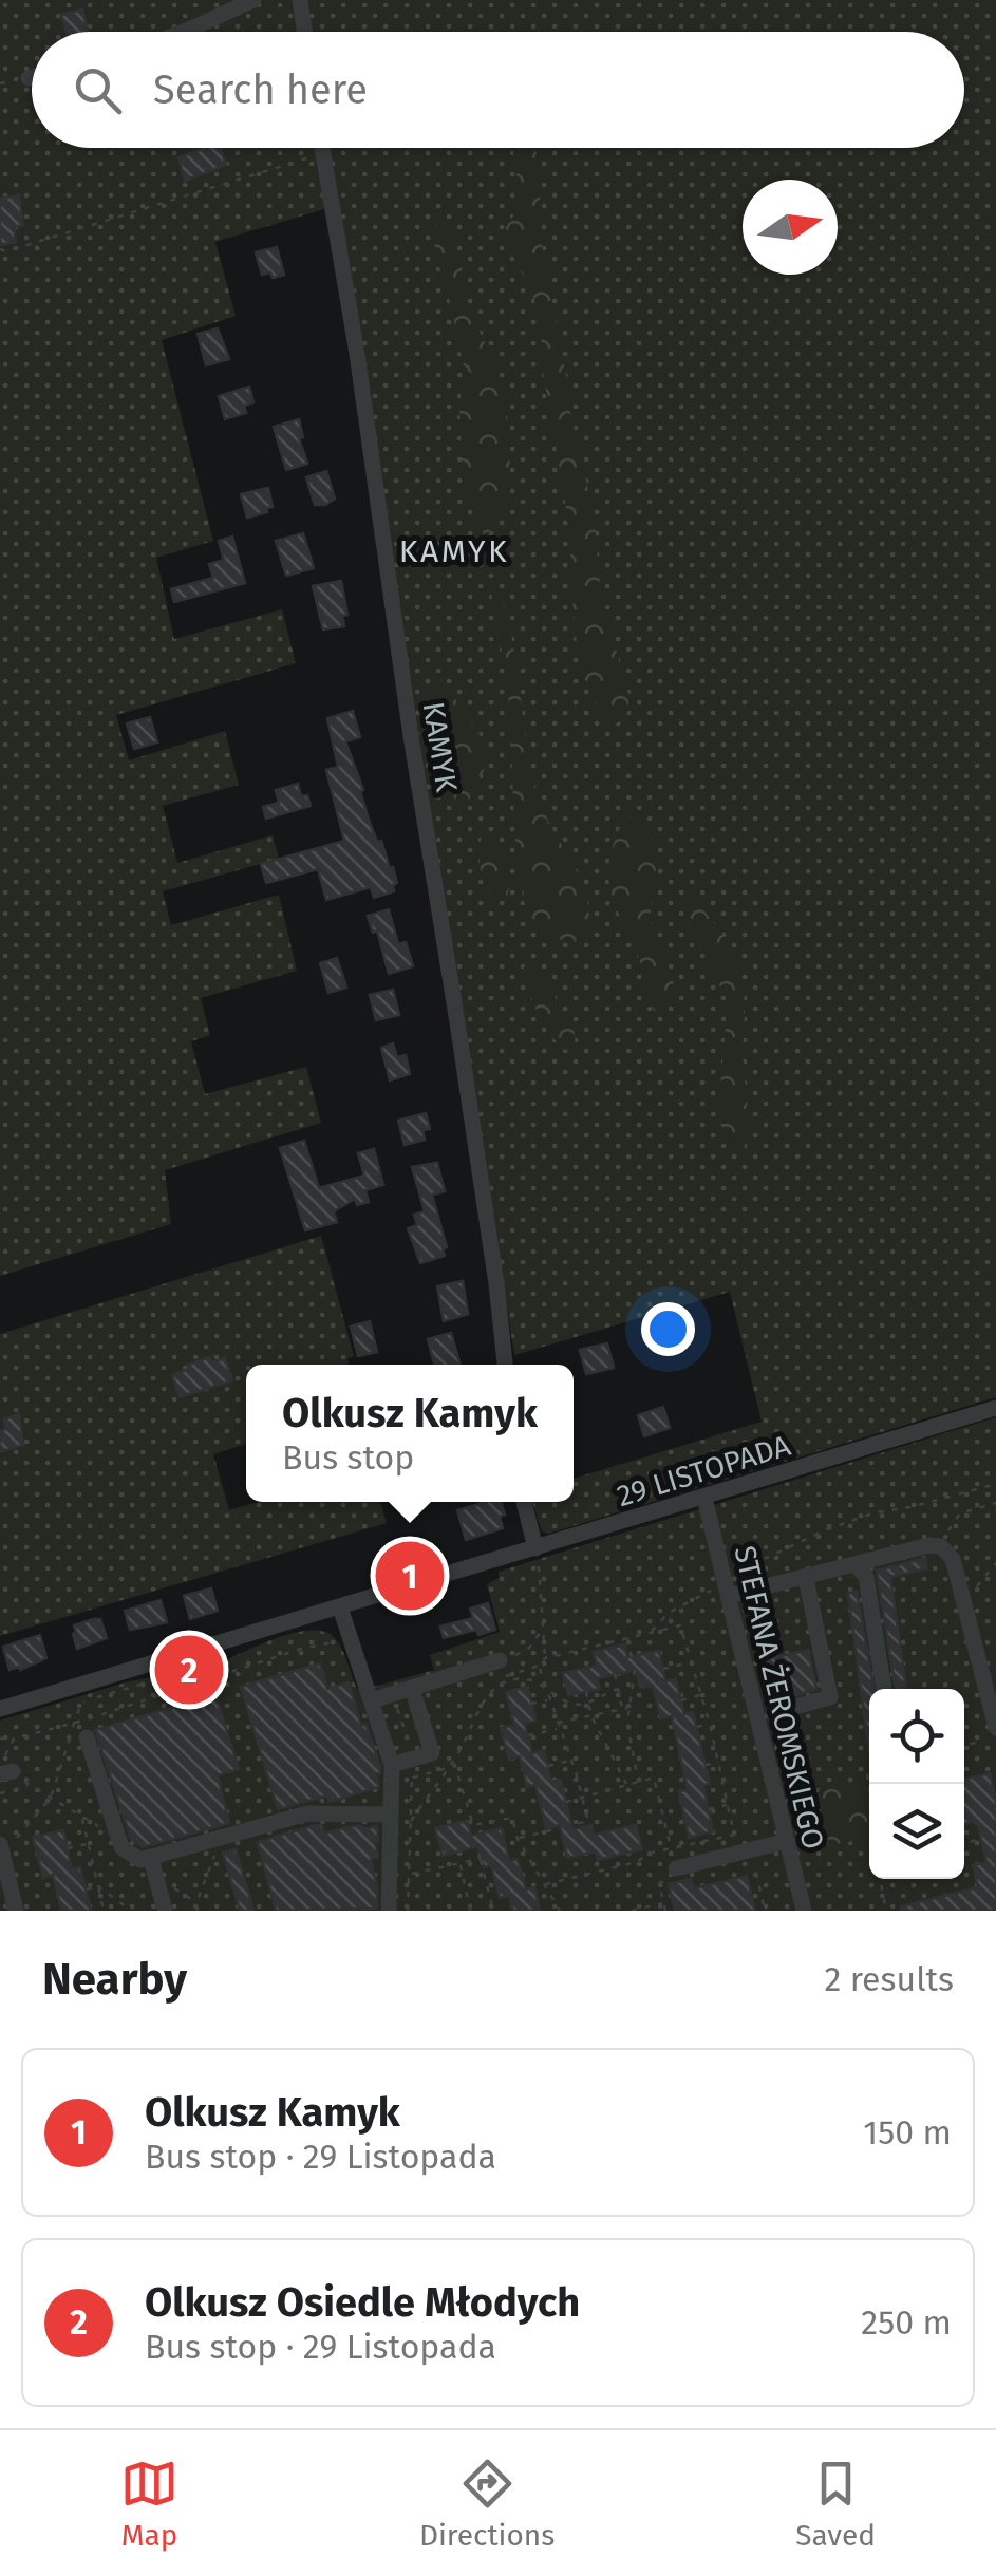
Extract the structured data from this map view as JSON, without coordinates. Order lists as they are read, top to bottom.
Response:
{
  "streets": {
    "street": ["KAMYK", "29 LISTOPADA", "STEFANA ŻEROMSKIEGO"]
  },
  "crossings": [
    ["29 LISTOPADA", "STEFANA ŻEROMSKIEGO"]
  ],
  "districts": ["KAMYK"],
  "north": "right",
  "page": {
    "search": "Search here",
    "popup": ["Olkusz Kamyk", "Bus stop"],
    "pins": ["1", "2"],
    "heading": ["Nearby", "2 results"],
    "list": [
      {
        "mark": "1",
        "name": "Olkusz Kamyk",
        "note": "Bus stop · 29 Listopada",
        "value": "150 m"
      },
      {
        "mark": "2",
        "name": "Olkusz Osiedle Młodych",
        "note": "Bus stop · 29 Listopada",
        "value": "250 m"
      }
    ],
    "nav": ["Map", "Directions", "Saved"]
  }
}
